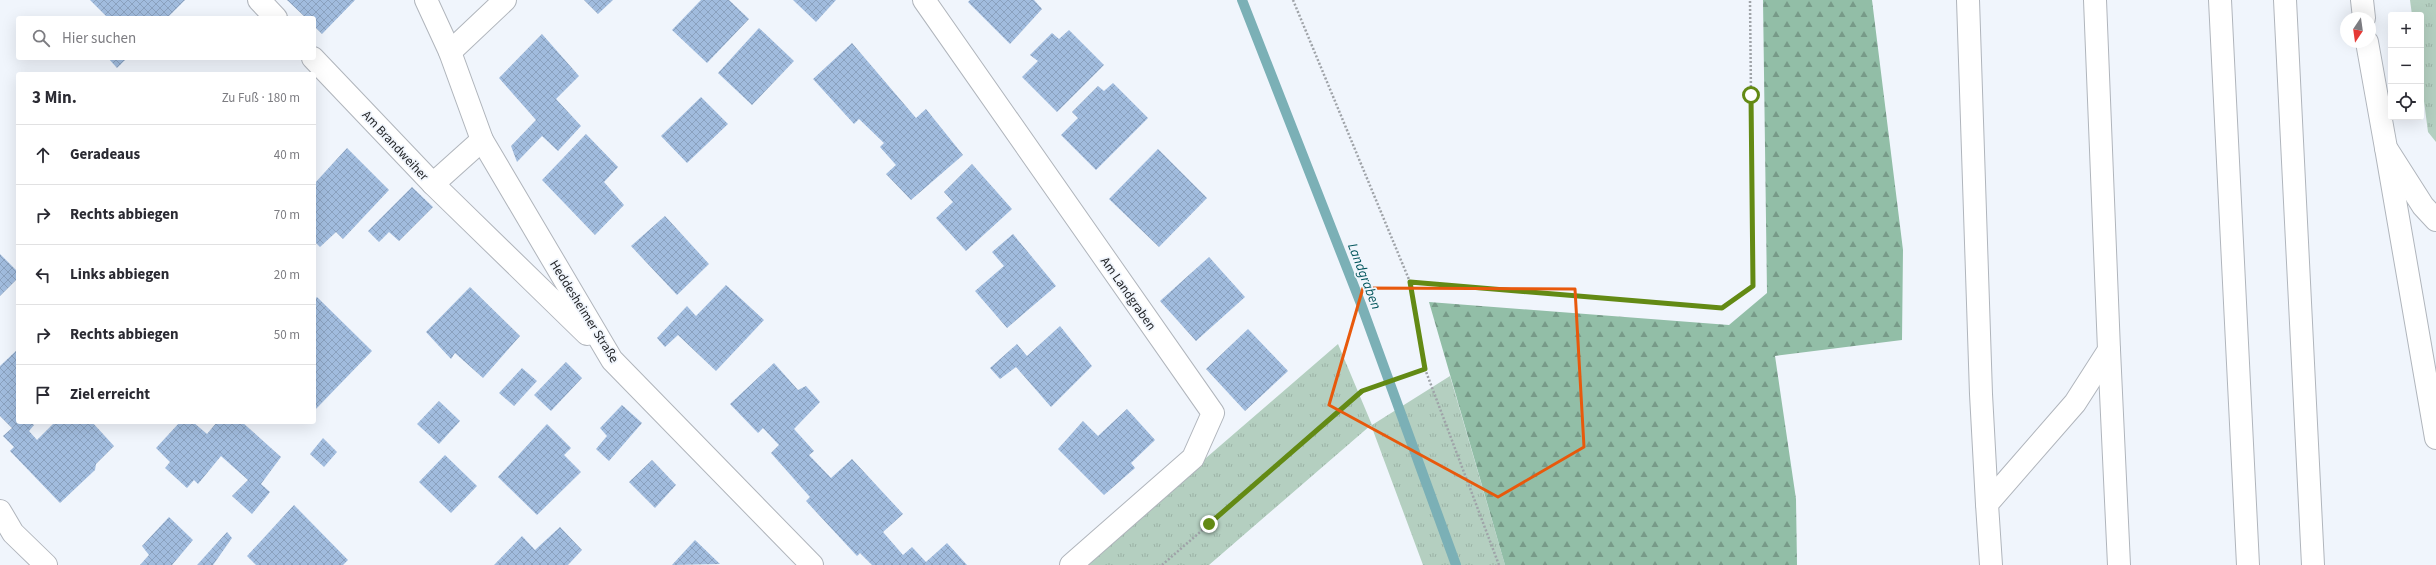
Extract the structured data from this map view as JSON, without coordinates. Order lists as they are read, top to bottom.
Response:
{
  "streets": {
    "main road": ["Am Brandweiher", "Am Landgraben", "Heddesheimer Straße"]
  },
  "crossings": [
    ["Am Brandweiher", "Heddesheimer Straße"]
  ],
  "water": ["Landgraben"],
  "north": "bottom",
  "page": {
    "map_buttons": ["+", "−"],
    "search": "Hier suchen",
    "heading": ["3 Min.", "Zu Fuß · 180 m"],
    "list": [
      ["Geradeaus", "40 m"],
      ["Rechts abbiegen", "70 m"],
      ["Links abbiegen", "20 m"],
      ["Rechts abbiegen", "50 m"],
      "Ziel erreicht"
    ]
  }
}
